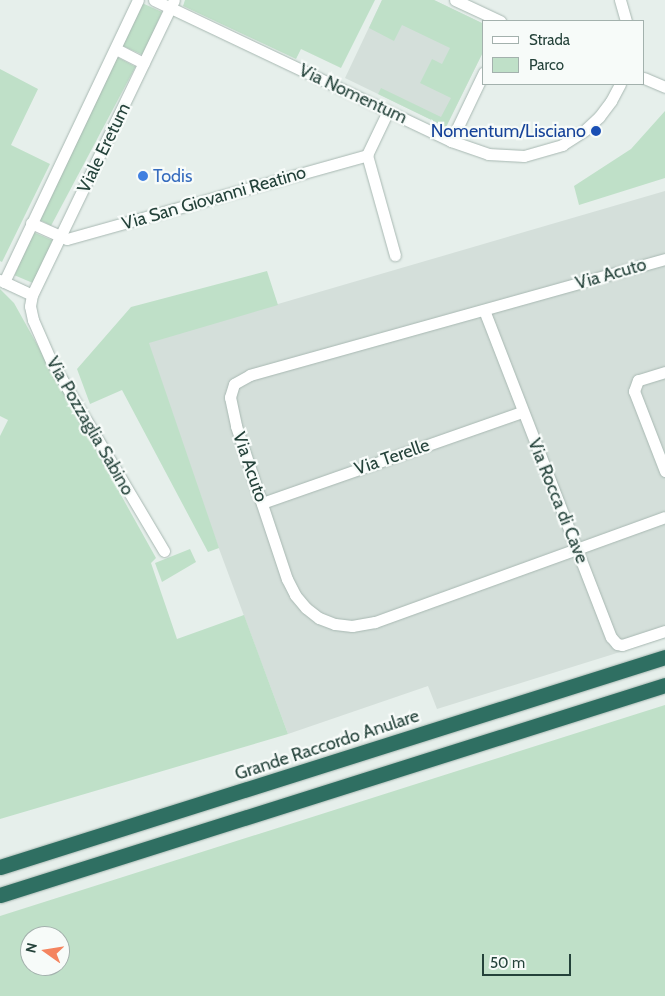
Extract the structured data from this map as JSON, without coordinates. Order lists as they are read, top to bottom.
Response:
{
  "streets": {
    "highway": ["Grande Raccordo Anulare"],
    "street": [
      "Via Nomentum",
      "Viale Eretum",
      "Via San Giovanni Reatino",
      "Via Acuto",
      "Via Pozzaglia Sabino",
      "Via Terelle",
      "Via Rocca di Cave"
    ]
  },
  "crossings": [
    ["Via Nomentum", "Viale Eretum"],
    ["Viale Eretum", "Via San Giovanni Reatino"],
    ["Viale Eretum", "Via Pozzaglia Sabino"],
    ["Via Acuto", "Via Terelle"],
    ["Via Acuto", "Via Rocca di Cave"],
    ["Via Terelle", "Via Rocca di Cave"]
  ],
  "places": ["Nomentum/Lisciano", "Todis"],
  "legend": ["Strada", "Parco"],
  "scale_bar": "50 m",
  "north": "left"
}
